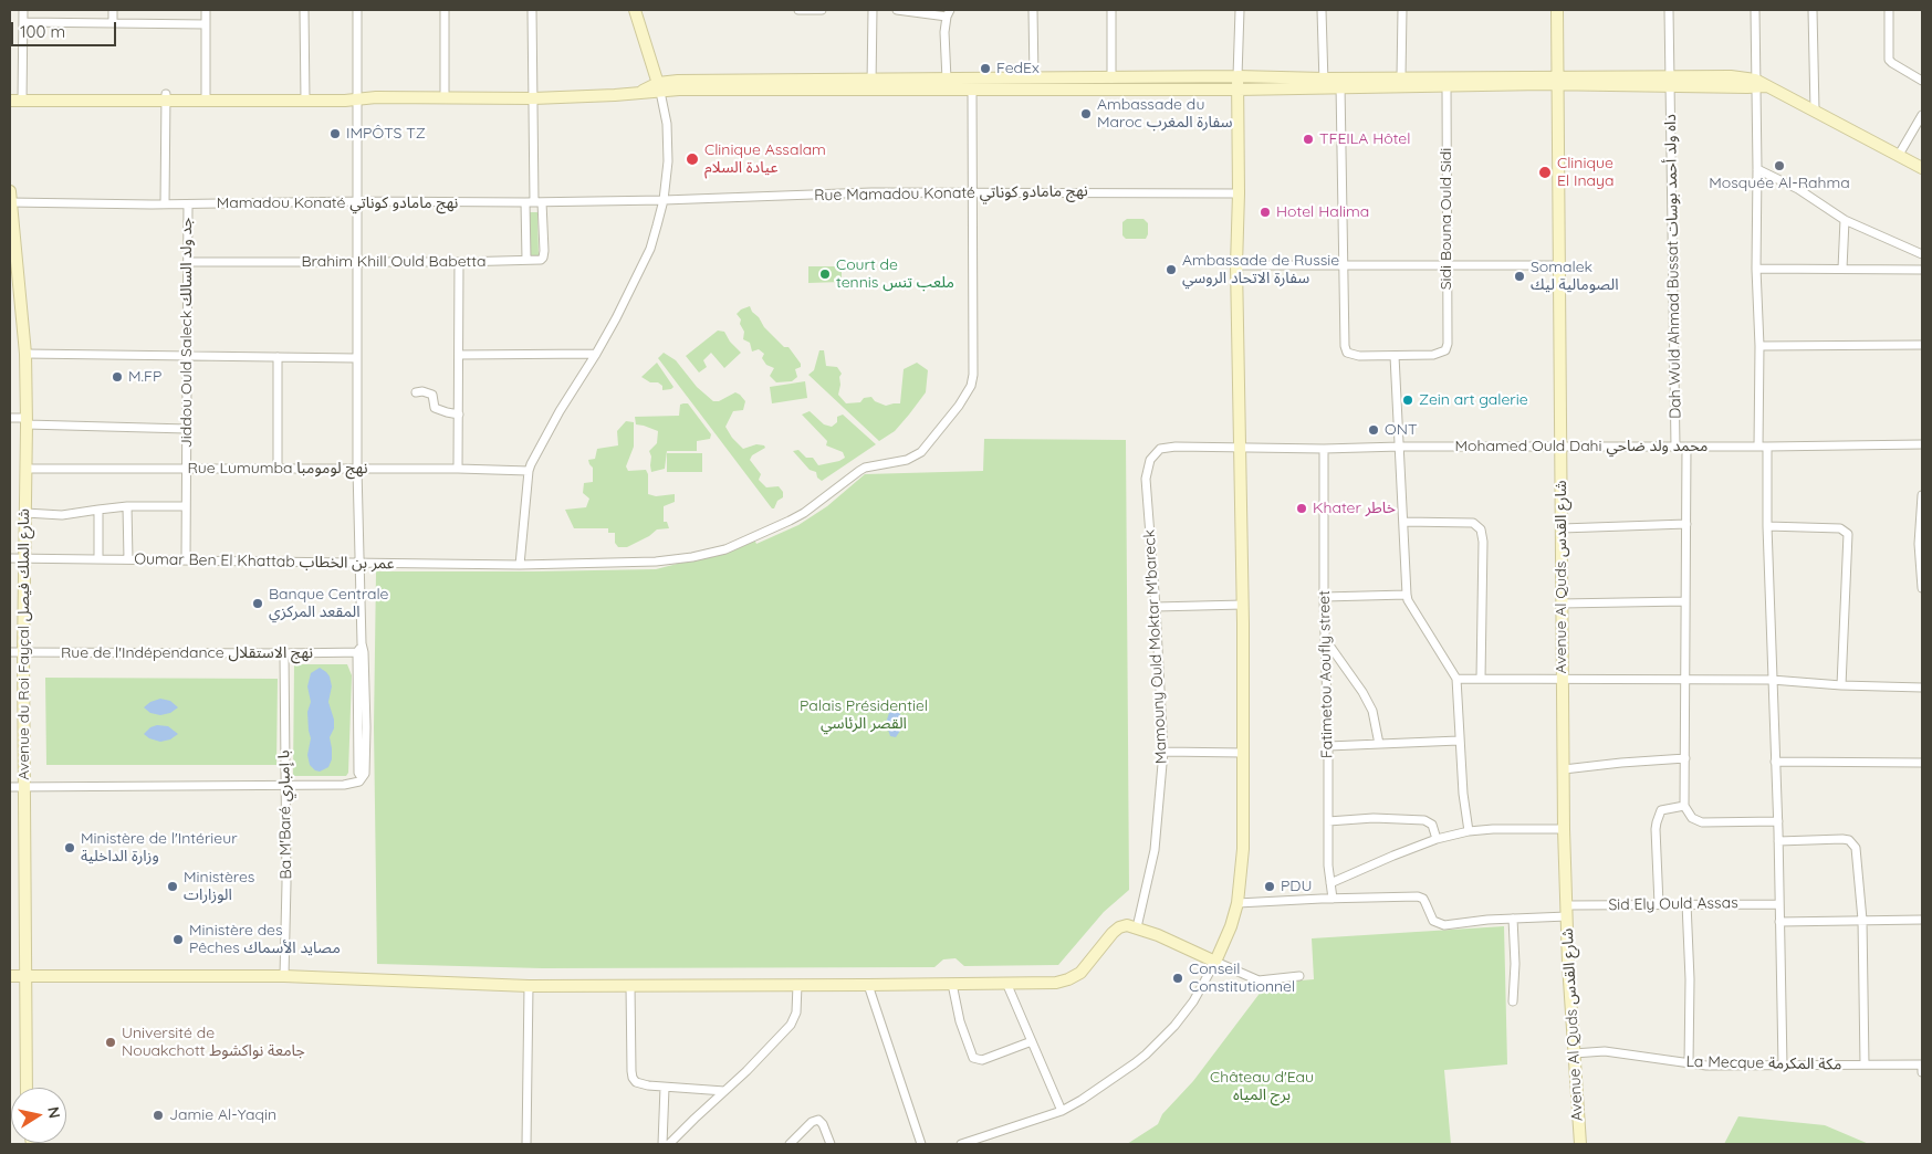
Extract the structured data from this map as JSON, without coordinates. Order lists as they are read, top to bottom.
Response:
{
  "streets": {
    "street": [
      "Rue Mamadou Konaté نهج مامادو كوناتي",
      "Mamadou Konaté نهج مامادو كوناتي",
      "Sidi Bouna Ould Sidi",
      "Brahim Khill Ould Babetta",
      "Dah Wuld Ahmad Bussat داه ولد أحمد بوسات",
      "Jiddou Ould Saleck جد ولد السالك",
      "Mohamed Ould Dahi محمد ولد ضاحي",
      "Rue Lumumba نهج لومومبا",
      "Oumar Ben El Khattab عمر بن الخطاب",
      "Avenue Al Quds شارع القدس",
      "Avenue du Roi Fayçal شارع الملك فيصل",
      "Mamouny Ould Moktar M'bareck",
      "Rue de l'Indépendance نهج الاستقلال",
      "Fatimetou Aoufly street",
      "Ba M'Baré با إمباري",
      "Sid Ely Ould Assas",
      "La Mecque مكة المكرمة"
    ]
  },
  "crossings": [
    ["Rue Mamadou Konaté نهج مامادو كوناتي", "Mamadou Konaté نهج مامادو كوناتي"],
    ["Rue Mamadou Konaté نهج مامادو كوناتي", "Oumar Ben El Khattab عمر بن الخطاب"],
    ["Mamadou Konaté نهج مامادو كوناتي", "Jiddou Ould Saleck جد ولد السالك"],
    ["Mamadou Konaté نهج مامادو كوناتي", "Avenue du Roi Fayçal شارع الملك فيصل"],
    ["Brahim Khill Ould Babetta", "Jiddou Ould Saleck جد ولد السالك"],
    ["Dah Wuld Ahmad Bussat داه ولد أحمد بوسات", "Mohamed Ould Dahi محمد ولد ضاحي"],
    ["Jiddou Ould Saleck جد ولد السالك", "Rue Lumumba نهج لومومبا"],
    ["Jiddou Ould Saleck جد ولد السالك", "Oumar Ben El Khattab عمر بن الخطاب"],
    ["Mohamed Ould Dahi محمد ولد ضاحي", "Avenue Al Quds شارع القدس"],
    ["Mohamed Ould Dahi محمد ولد ضاحي", "Mamouny Ould Moktar M'bareck"],
    ["Mohamed Ould Dahi محمد ولد ضاحي", "Fatimetou Aoufly street"],
    ["Rue Lumumba نهج لومومبا", "Avenue du Roi Fayçal شارع الملك فيصل"],
    ["Oumar Ben El Khattab عمر بن الخطاب", "Avenue du Roi Fayçal شارع الملك فيصل"],
    ["Avenue Al Quds شارع القدس", "Sid Ely Ould Assas"],
    ["Avenue Al Quds شارع القدس", "La Mecque مكة المكرمة"],
    ["Avenue du Roi Fayçal شارع الملك فيصل", "Rue de l'Indépendance نهج الاستقلال"],
    ["Rue de l'Indépendance نهج الاستقلال", "Ba M'Baré با إمباري"],
    ["Fatimetou Aoufly street", "Sid Ely Ould Assas"]
  ],
  "parks": ["Palais Présidentiel القصر الرئاسي", "Château d'Eau برج المياه"],
  "places": [
    "FedEx",
    "Ambassade du Maroc سفارة المغرب",
    "IMPÔTS TZ",
    "TFEILA Hôtel",
    "Clinique Assalam عيادة السلام",
    "Mosquée Al-Rahma",
    "Clinique El Inaya",
    "Hotel Halima",
    "Ambassade de Russie سفارة الاتحاد الروسي",
    "Court de tennis ملعب تنس",
    "Somalek الصومالية ليك",
    "M.FP",
    "Zein art galerie",
    "ONT",
    "Khater خاطر",
    "Banque Centrale المقعد المركزي",
    "Ministère de l'Intérieur وزارة الداخلية",
    "Ministères الوزارات",
    "PDU",
    "Ministère des Pêches مصايد الأسماك",
    "Conseil Constitutionnel",
    "Université de Nouakchott جامعة نواكشوط",
    "Jamie Al-Yaqin"
  ],
  "scale_bar": "100 m",
  "north": "right"
}
